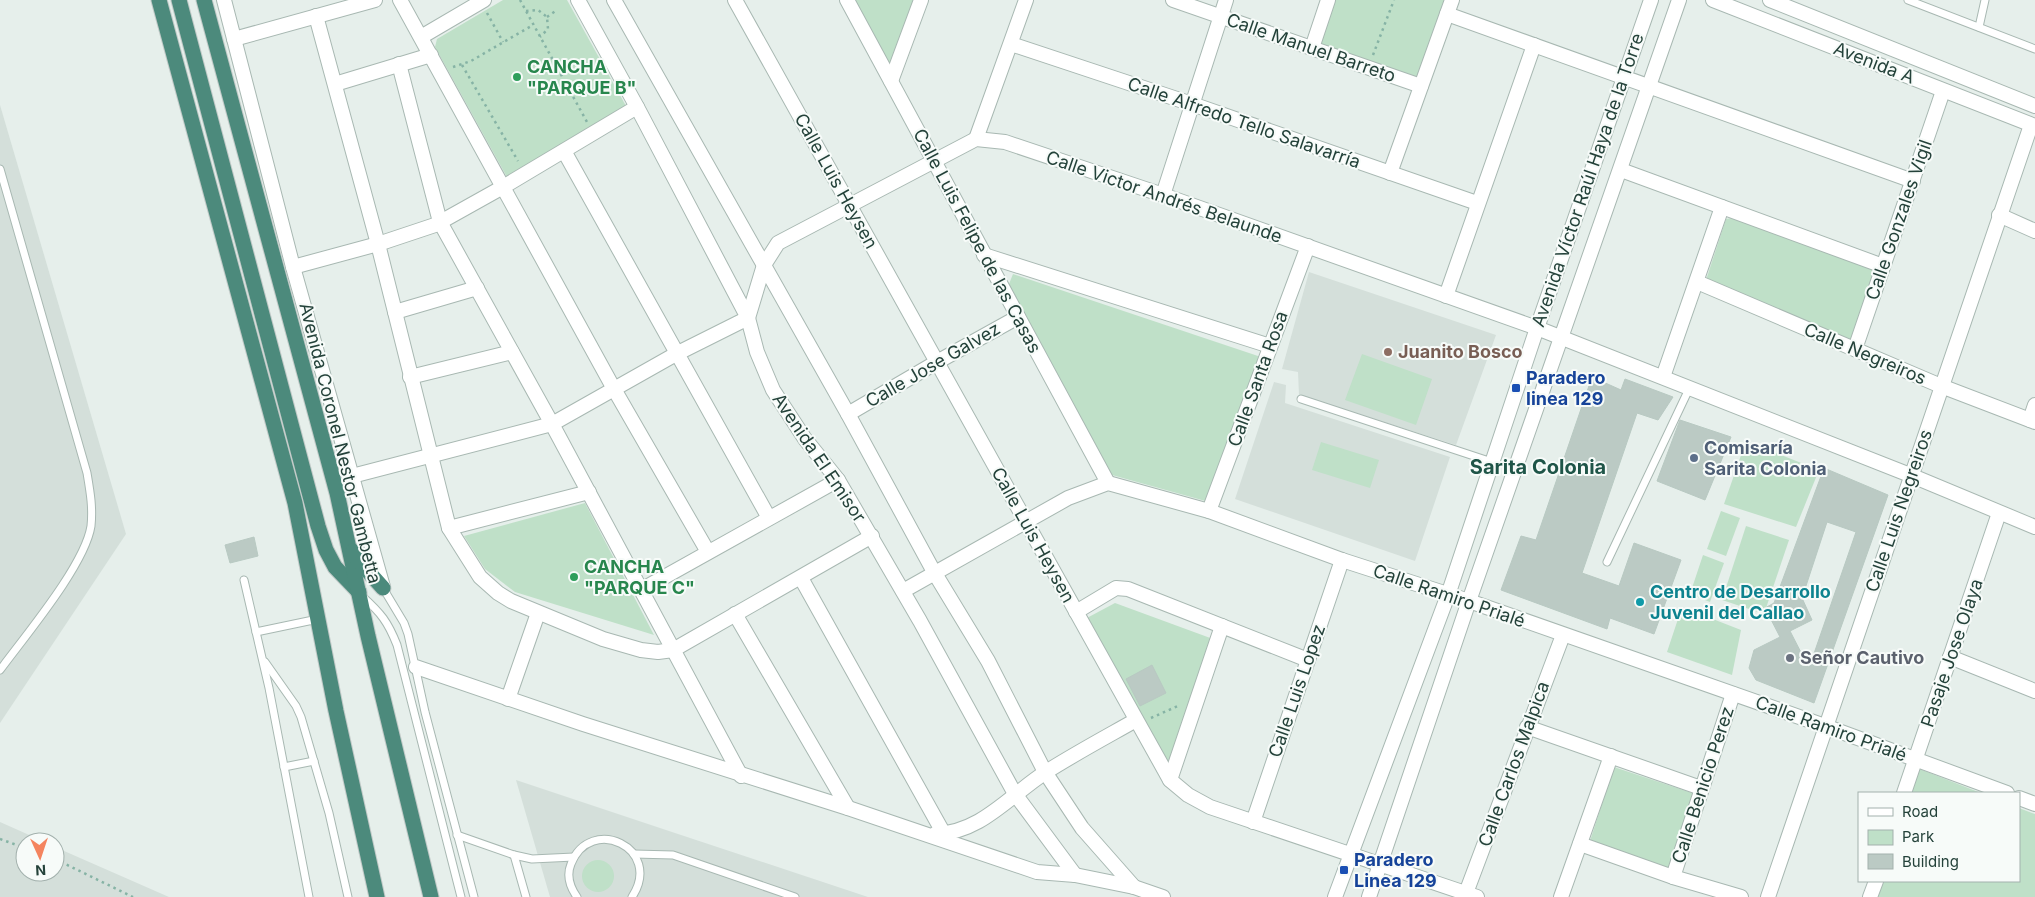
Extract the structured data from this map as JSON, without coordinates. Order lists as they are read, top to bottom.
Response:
{
  "streets": {
    "highway": ["Avenida Coronel Nestor Gambetta"],
    "street": [
      "Calle Manuel Barreto",
      "Avenida A",
      "Calle Alfredo Tello Salavarría",
      "Avenida Víctor Raúl Haya de la Torre",
      "Calle Luis Heysen",
      "Calle Victor Andrés Belaunde",
      "Calle Gonzales Vigil",
      "Calle Luis Felipe de las Casas",
      "Calle Negreiros",
      "Calle Jose Galvez",
      "Calle Santa Rosa",
      "Avenida El Emisor",
      "Calle Luis Negreiros",
      "Calle Ramiro Prialé",
      "Pasaje Jose Olaya",
      "Calle Luis Lopez",
      "Calle Carlos Malpica",
      "Calle Benicio Perez"
    ]
  },
  "crossings": [
    ["Avenida A", "Calle Gonzales Vigil"],
    ["Avenida A", "Calle Luis Negreiros"],
    ["Avenida Víctor Raúl Haya de la Torre", "Calle Luis Heysen"],
    ["Avenida Víctor Raúl Haya de la Torre", "Calle Victor Andrés Belaunde"],
    ["Avenida Víctor Raúl Haya de la Torre", "Calle Ramiro Prialé"],
    ["Calle Luis Heysen", "Calle Jose Galvez"],
    ["Calle Luis Heysen", "Calle Luis Lopez"],
    ["Calle Luis Heysen", "Calle Carlos Malpica"],
    ["Calle Victor Andrés Belaunde", "Calle Santa Rosa"],
    ["Calle Victor Andrés Belaunde", "Calle Luis Negreiros"],
    ["Calle Victor Andrés Belaunde", "Pasaje Jose Olaya"],
    ["Calle Gonzales Vigil", "Calle Negreiros"],
    ["Calle Luis Felipe de las Casas", "Calle Jose Galvez"],
    ["Calle Luis Felipe de las Casas", "Calle Ramiro Prialé"],
    ["Calle Negreiros", "Calle Luis Negreiros"],
    ["Calle Santa Rosa", "Calle Ramiro Prialé"],
    ["Calle Luis Negreiros", "Calle Ramiro Prialé"],
    ["Calle Ramiro Prialé", "Pasaje Jose Olaya"],
    ["Calle Ramiro Prialé", "Calle Luis Lopez"],
    ["Calle Ramiro Prialé", "Calle Carlos Malpica"],
    ["Calle Ramiro Prialé", "Calle Benicio Perez"]
  ],
  "districts": ["Sarita Colonia"],
  "places": {
    "other": [
      "CANCHA \"PARQUE B\"",
      "Juanito Bosco",
      "Comisaría Sarita Colonia",
      "CANCHA \"PARQUE C\"",
      "Centro de Desarrollo Juvenil del Callao",
      "Señor Cautivo"
    ],
    "transit": ["Paradero linea 129", "Paradero Linea 129"]
  },
  "legend": ["Road", "Park", "Building"],
  "north": "bottom"
}
